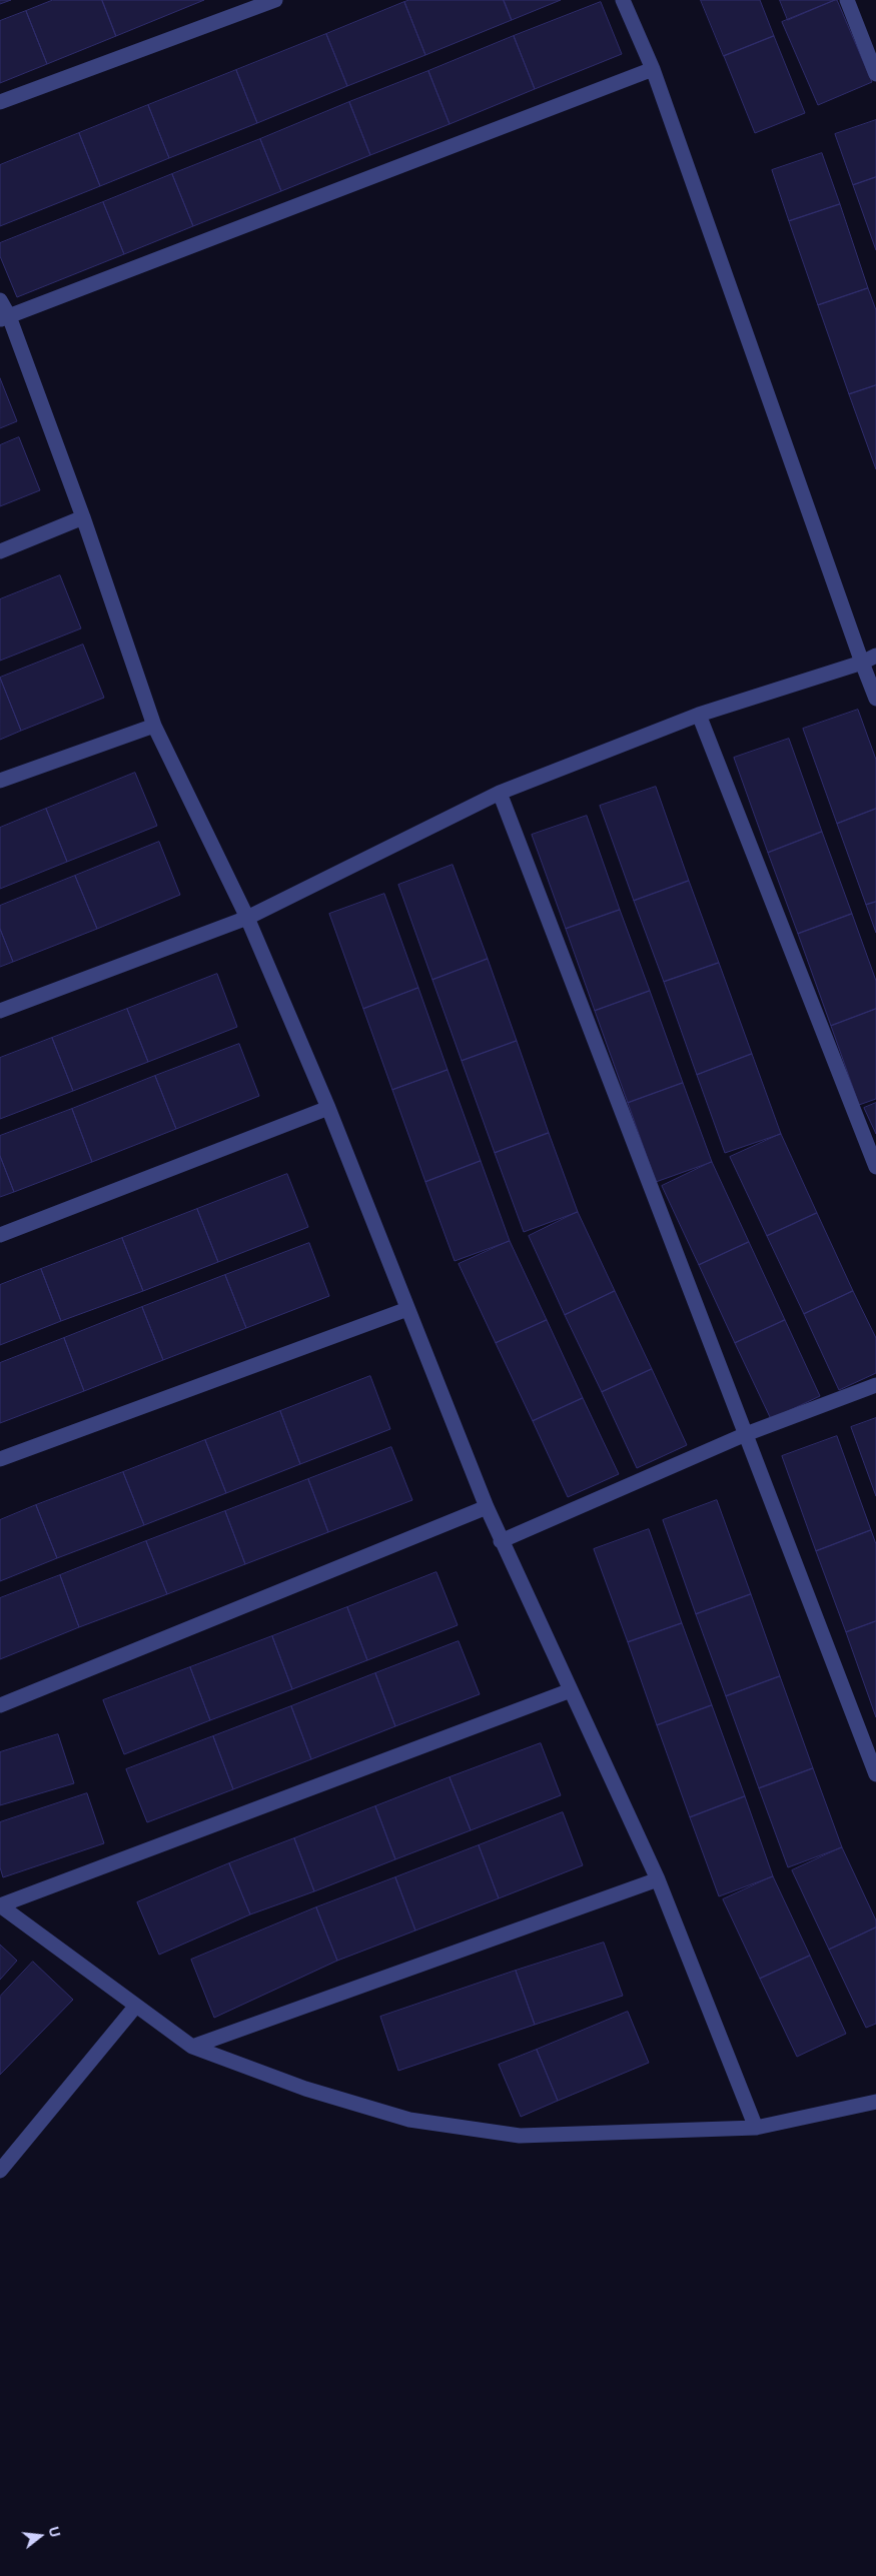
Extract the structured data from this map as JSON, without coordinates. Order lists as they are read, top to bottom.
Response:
{
  "north": "right"
}
